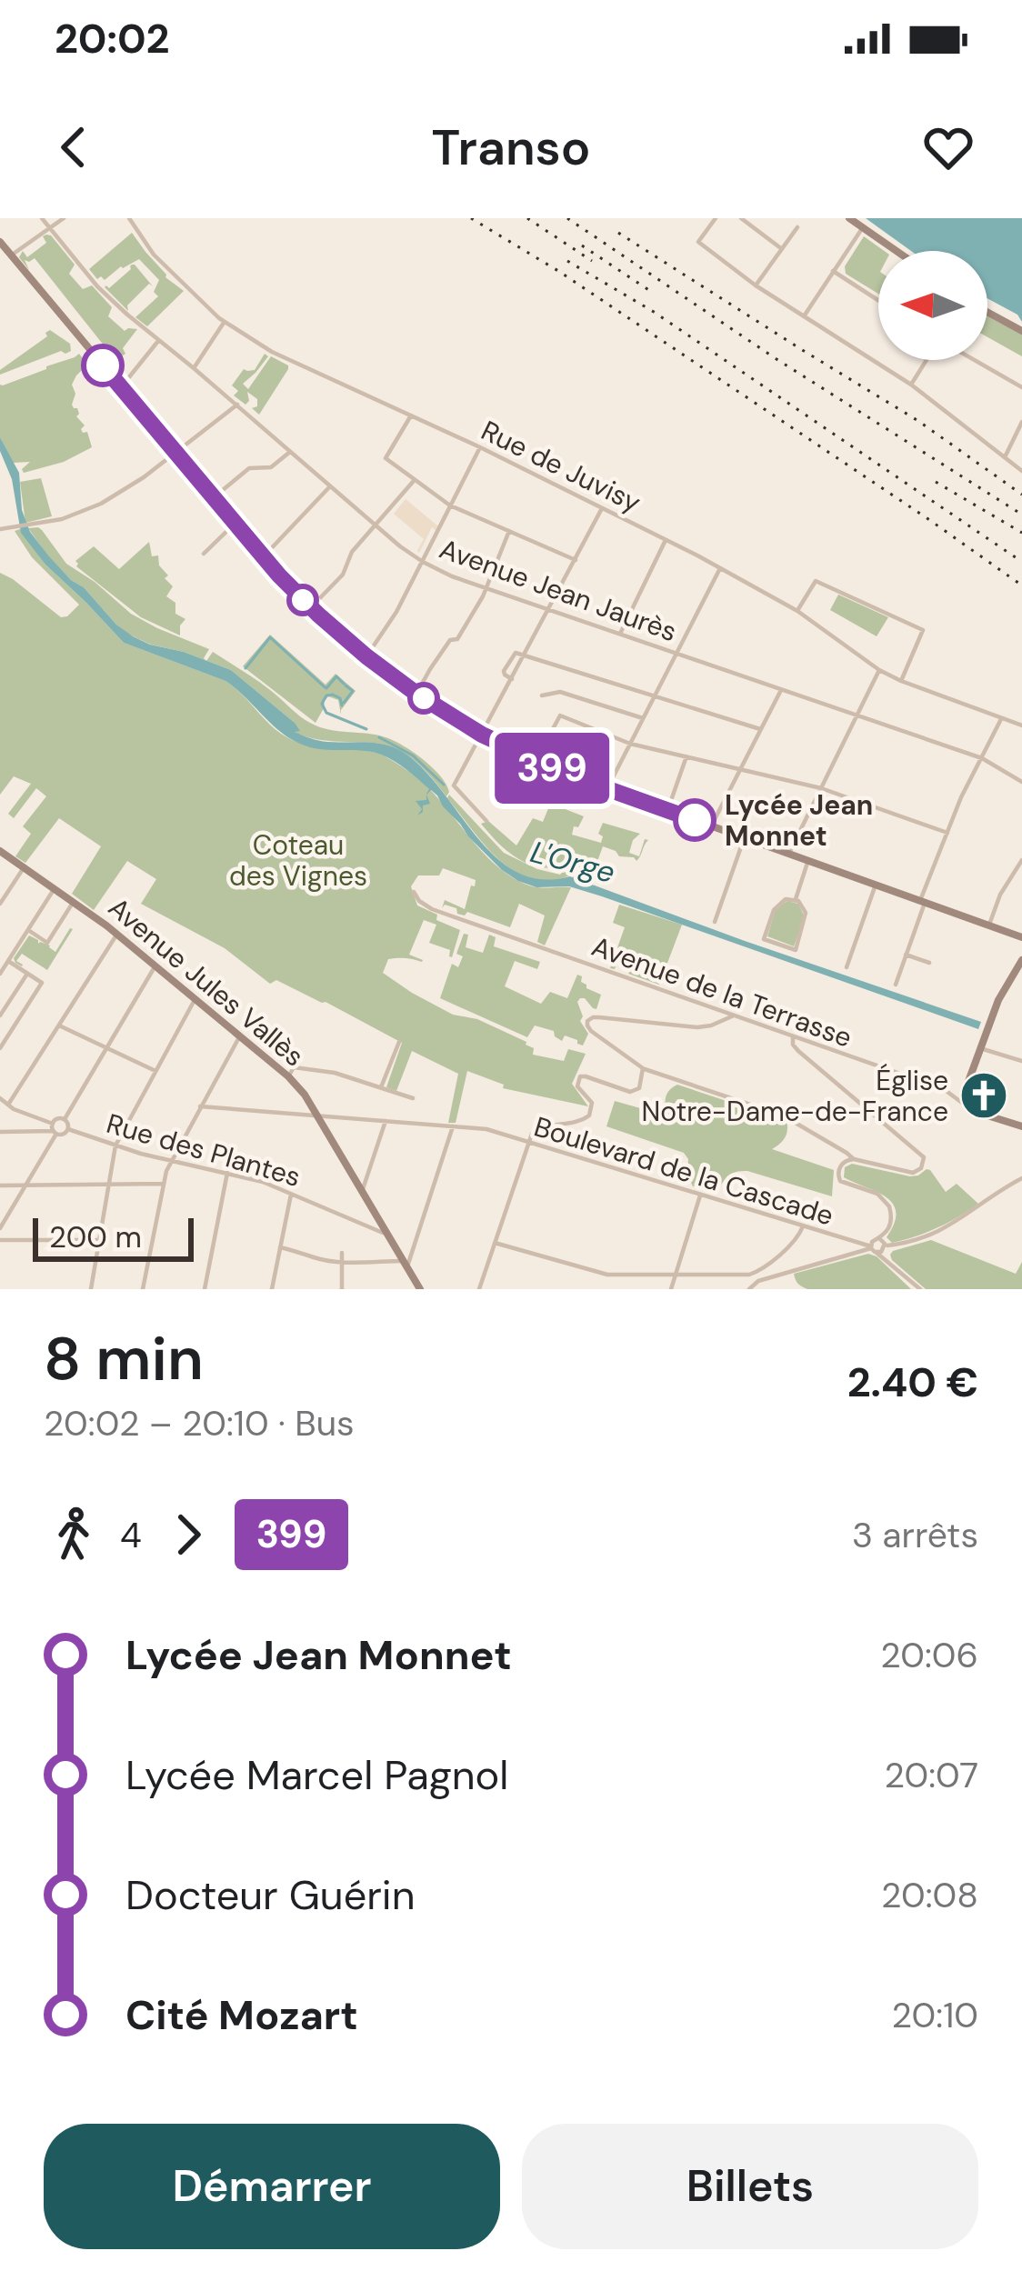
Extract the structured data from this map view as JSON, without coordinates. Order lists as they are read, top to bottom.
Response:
{
  "streets": {
    "street": [
      "Rue de Juvisy",
      "Avenue Jean Jaurès",
      "Avenue Jules Vallès",
      "Avenue de la Terrasse",
      "Rue des Plantes",
      "Boulevard de la Cascade"
    ]
  },
  "crossings": [
    ["Avenue Jules Vallès", "Rue des Plantes"],
    ["Avenue Jules Vallès", "Boulevard de la Cascade"]
  ],
  "water": ["L'Orge"],
  "parks": ["Coteau des Vignes"],
  "places": {
    "other": ["Lycée Jean Monnet"],
    "church": ["Église Notre-Dame-de-France"]
  },
  "lines": ["bus line 399"],
  "scale_bar": "200 m",
  "north": "left",
  "page": {
    "status": "20:02",
    "header": "Transo",
    "on_map": "399",
    "scale": "200 m",
    "heading": ["8 min", "20:02 – 20:10 · Bus", "2.40 €"],
    "legs": ["4", "399", "3 arrêts"],
    "list": [
      {
        "name": "Lycée Jean Monnet",
        "value": "20:06"
      },
      {
        "name": "Lycée Marcel Pagnol",
        "value": "20:07"
      },
      {
        "name": "Docteur Guérin",
        "value": "20:08"
      },
      {
        "name": "Cité Mozart",
        "value": "20:10"
      }
    ],
    "buttons": ["Démarrer", "Billets"]
  }
}
